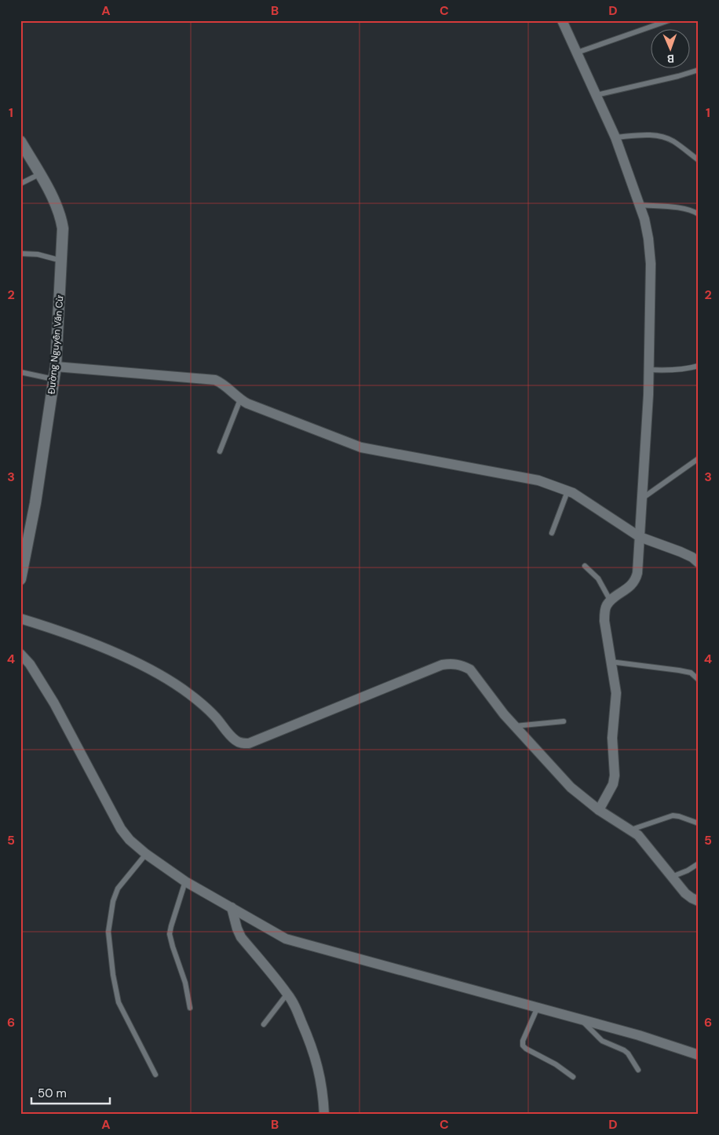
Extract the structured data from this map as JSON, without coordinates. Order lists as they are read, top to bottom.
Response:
{
  "streets": {
    "street": ["Đường Nguyễn Văn Cừ"]
  },
  "scale_bar": "50 m",
  "north": "bottom",
  "grid": {
    "columns": [
      "A",
      "B",
      "C",
      "D"
    ],
    "rows": [
      "1",
      "2",
      "3",
      "4",
      "5",
      "6"
    ]
  }
}
